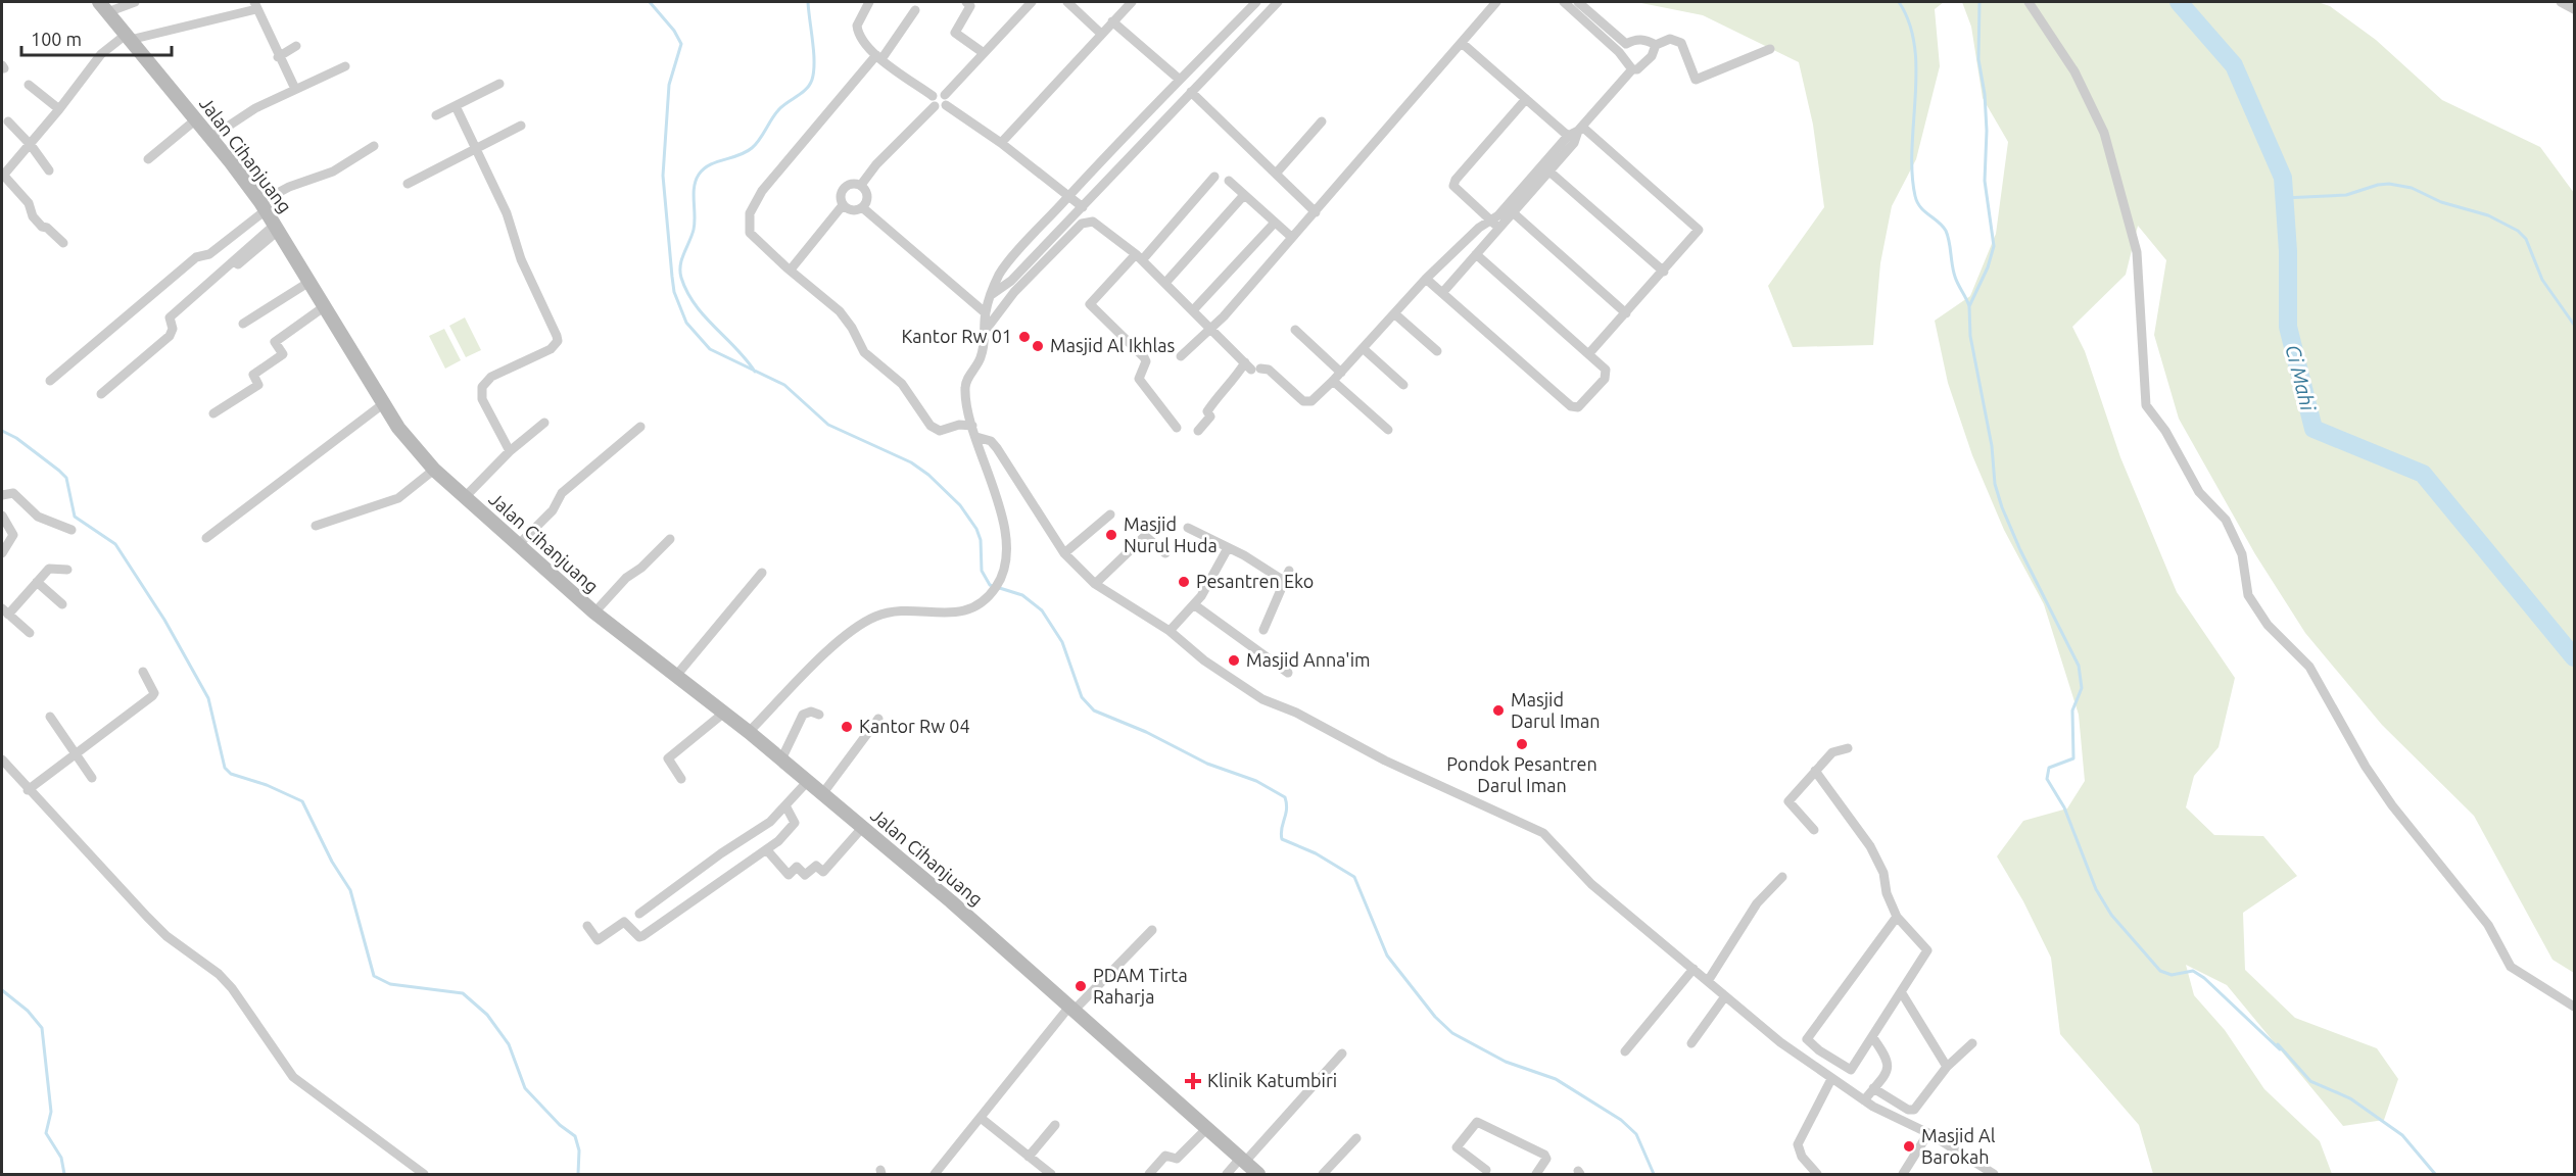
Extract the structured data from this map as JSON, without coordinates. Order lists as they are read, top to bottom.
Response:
{
  "streets": {
    "main road": ["Jalan Cihanjuang"]
  },
  "water": ["Ci Mahi"],
  "places": {
    "other": [
      "Kantor Rw 01",
      "Masjid Al Ikhlas",
      "Masjid Nurul Huda",
      "Pesantren Eko",
      "Masjid Anna'im",
      "Masjid Darul Iman",
      "Kantor Rw 04",
      "Pondok Pesantren Darul Iman",
      "PDAM Tirta Raharja",
      "Masjid Al Barokah"
    ],
    "health": ["Klinik Katumbiri"]
  },
  "scale_bar": "100 m"
}
